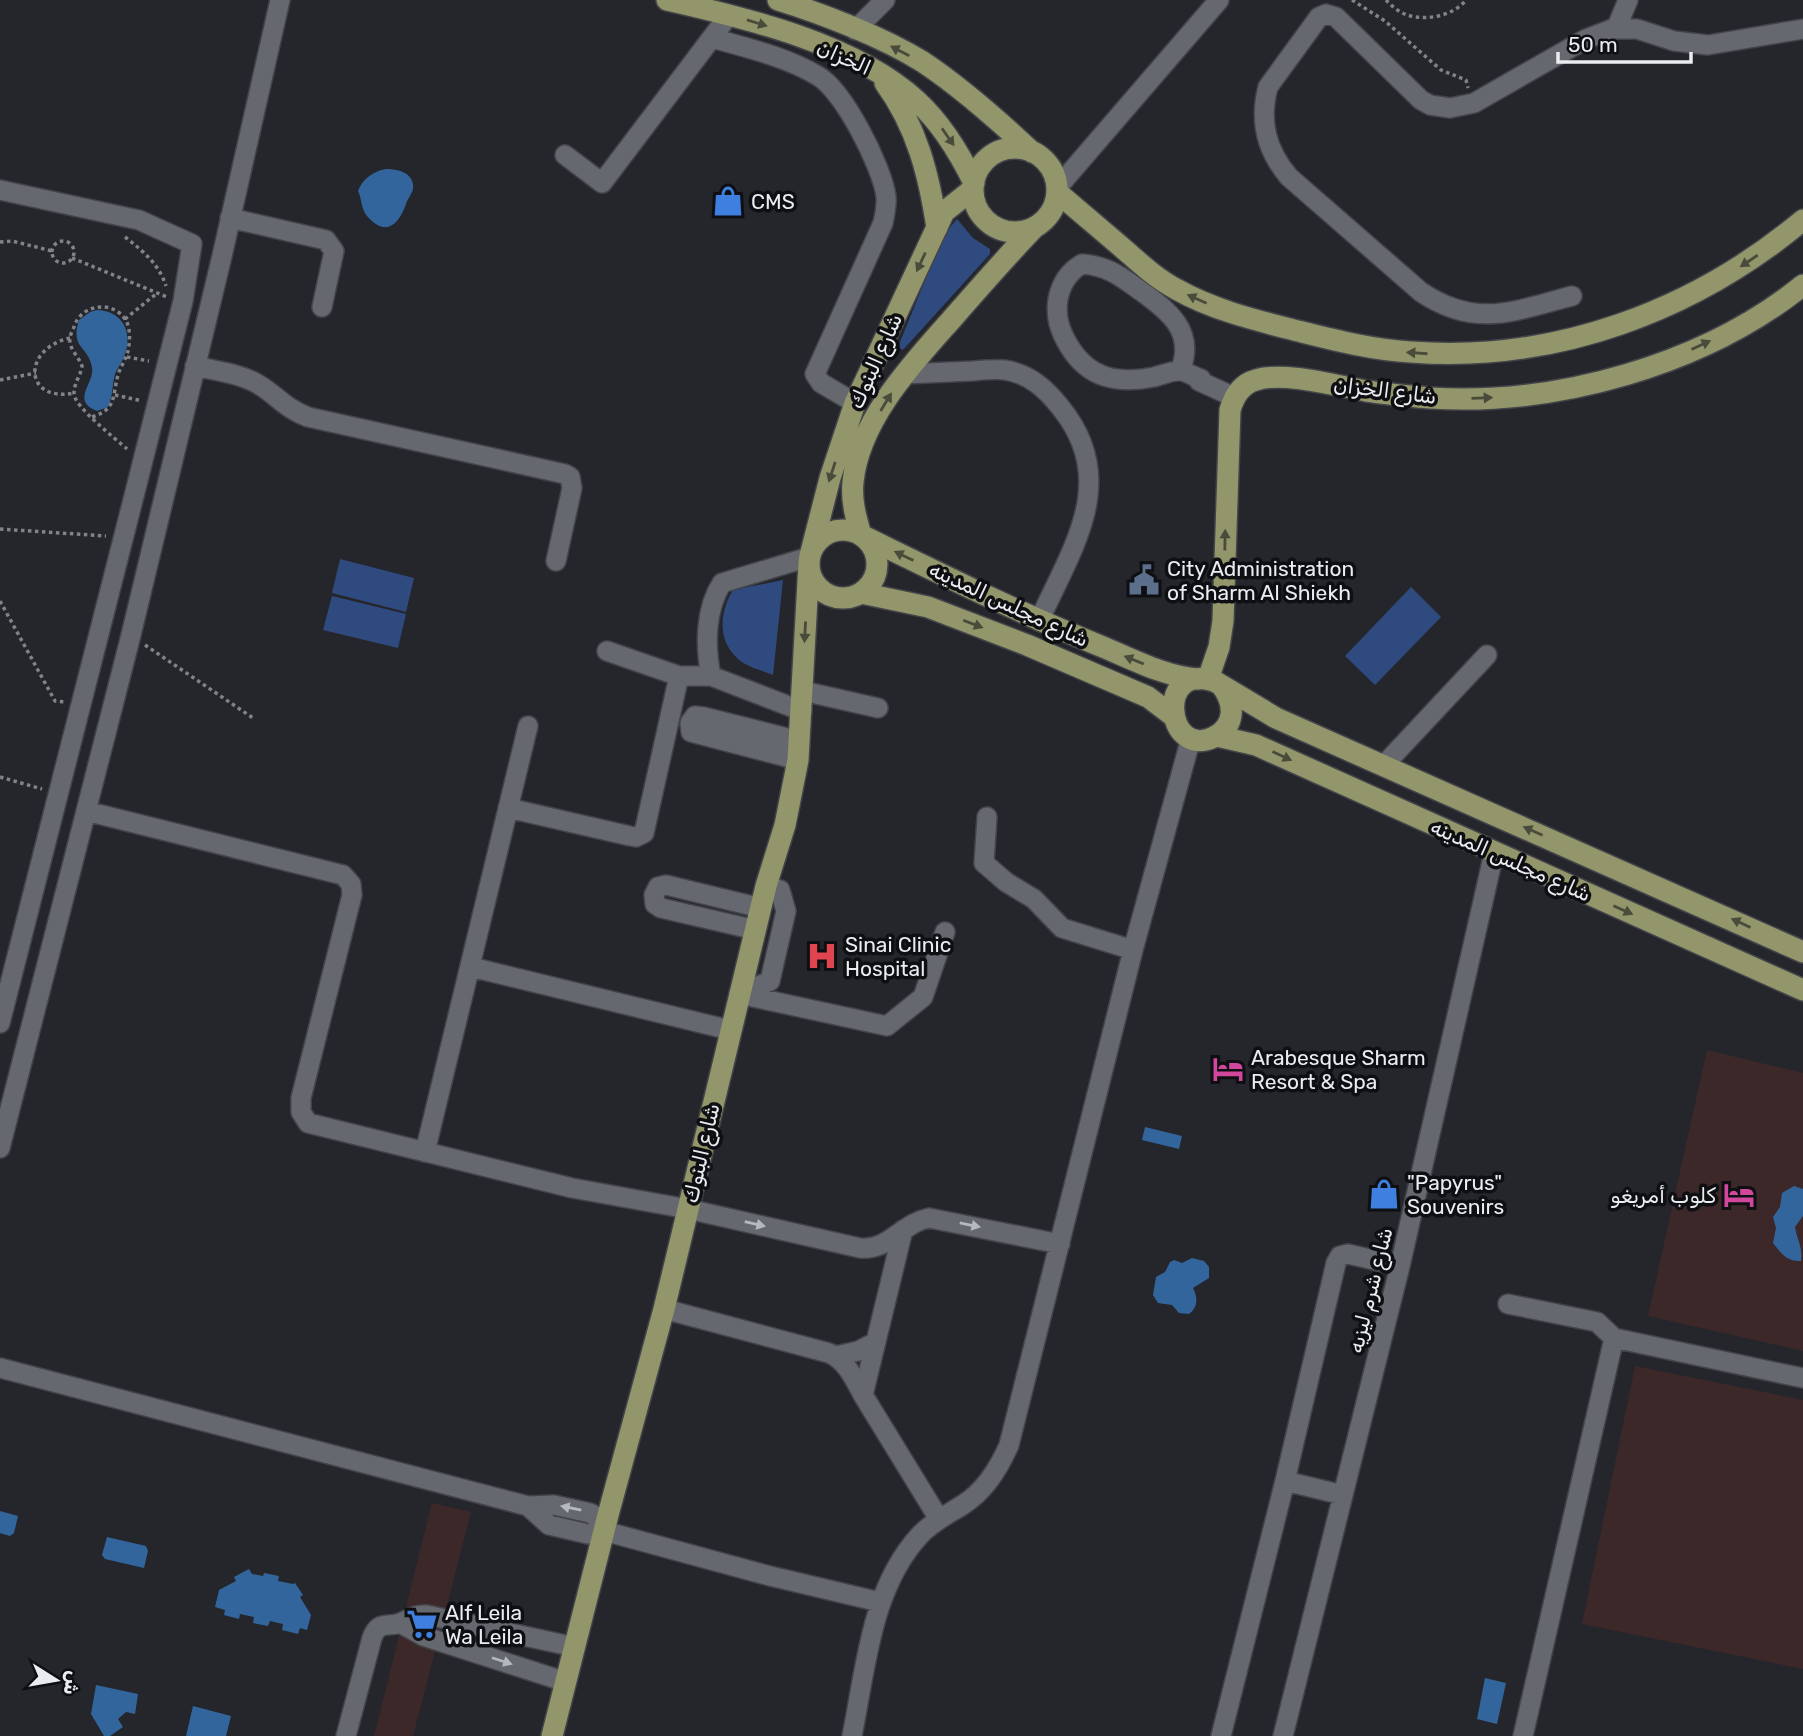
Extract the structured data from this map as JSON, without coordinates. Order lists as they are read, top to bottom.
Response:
{
  "streets": {
    "main road": [
      "الخزان",
      "شارع البنوك",
      "شارع الخزان",
      "شارع مجلس المدينه"
    ],
    "street": ["شارع شرم ليزيه"]
  },
  "crossings": [
    ["الخزان", "شارع البنوك"],
    ["الخزان", "شارع الخزان"],
    ["شارع البنوك", "شارع الخزان"],
    ["شارع البنوك", "شارع مجلس المدينه"],
    ["شارع مجلس المدينه", "شارع شرم ليزيه"]
  ],
  "places": {
    "shop": ["CMS", "\"Papyrus\" Souvenirs"],
    "public building": ["City Administration of Sharm Al Shiekh"],
    "hospital": ["Sinai Clinic Hospital"],
    "hotel": ["Arabesque Sharm Resort & Spa", "كلوب أمريغو"],
    "supermarket": ["Alf Leila Wa Leila"]
  },
  "scale_bar": "50 m",
  "north": "right"
}
